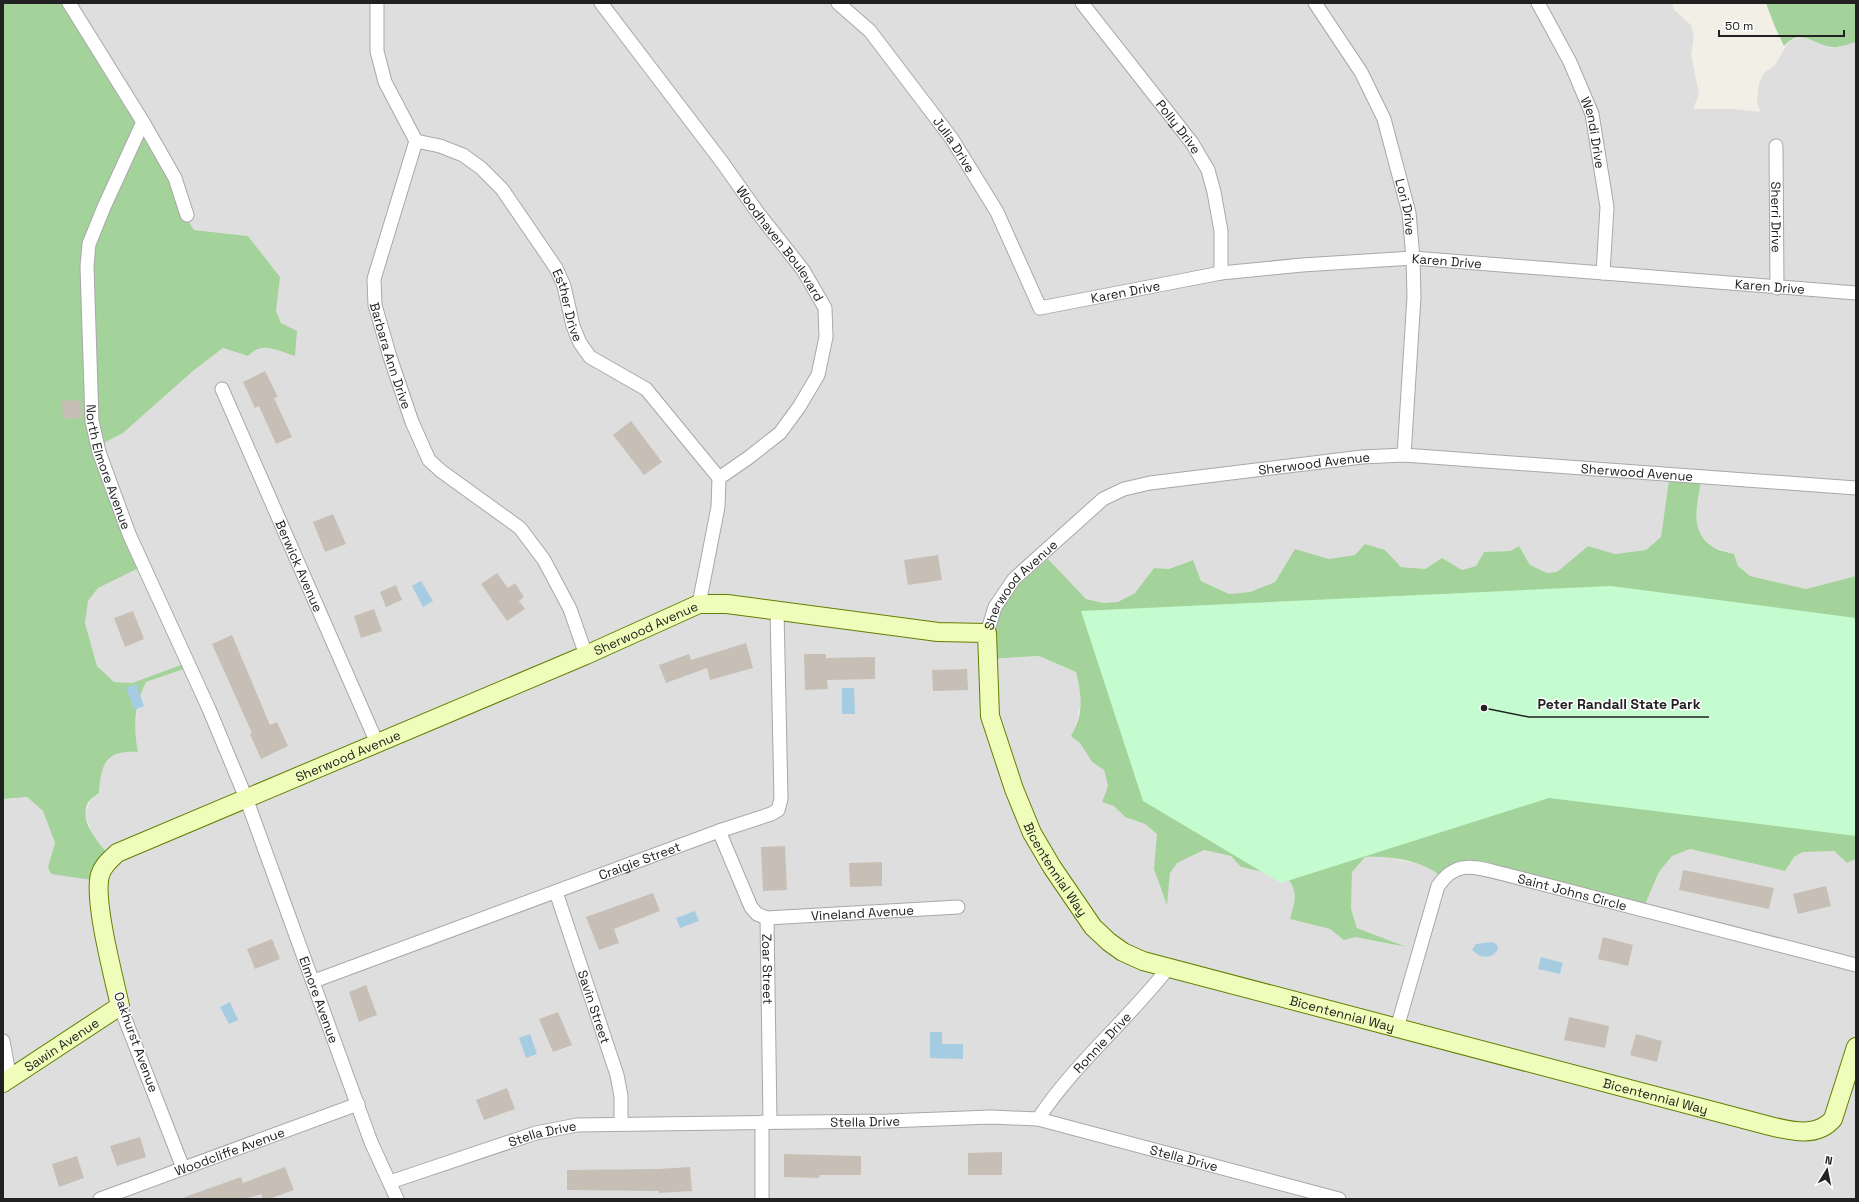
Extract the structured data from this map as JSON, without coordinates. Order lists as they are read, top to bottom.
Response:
{
  "streets": {
    "street": [
      "Polly Drive",
      "Wendi Drive",
      "Julia Drive",
      "Lori Drive",
      "Sherri Drive",
      "Woodhaven Boulevard",
      "Karen Drive",
      "Esther Drive",
      "Barbara Ann Drive",
      "Sherwood Avenue",
      "North Elmore Avenue",
      "Berwick Avenue",
      "Craigie Street",
      "Bicentennial Way",
      "Saint Johns Circle",
      "Vineland Avenue",
      "Zoar Street",
      "Elmore Avenue",
      "Savin Street",
      "Oakhurst Avenue",
      "Ronnie Drive",
      "Sawin Avenue",
      "Stella Drive",
      "Woodcliffe Avenue"
    ]
  },
  "crossings": [
    ["Polly Drive", "Karen Drive"],
    ["Wendi Drive", "Karen Drive"],
    ["Julia Drive", "Karen Drive"],
    ["Lori Drive", "Karen Drive"],
    ["Lori Drive", "Sherwood Avenue"],
    ["Sherri Drive", "Karen Drive"],
    ["Woodhaven Boulevard", "Esther Drive"],
    ["Esther Drive", "Barbara Ann Drive"],
    ["Barbara Ann Drive", "Sherwood Avenue"],
    ["Sherwood Avenue", "North Elmore Avenue"],
    ["Sherwood Avenue", "Berwick Avenue"],
    ["Sherwood Avenue", "Craigie Street"],
    ["Sherwood Avenue", "Bicentennial Way"],
    ["Sherwood Avenue", "Elmore Avenue"],
    ["Sherwood Avenue", "Oakhurst Avenue"],
    ["North Elmore Avenue", "Elmore Avenue"],
    ["Craigie Street", "Zoar Street"],
    ["Craigie Street", "Elmore Avenue"],
    ["Craigie Street", "Savin Street"],
    ["Bicentennial Way", "Saint Johns Circle"],
    ["Bicentennial Way", "Ronnie Drive"],
    ["Vineland Avenue", "Zoar Street"],
    ["Zoar Street", "Stella Drive"],
    ["Elmore Avenue", "Stella Drive"],
    ["Elmore Avenue", "Woodcliffe Avenue"],
    ["Savin Street", "Stella Drive"],
    ["Oakhurst Avenue", "Sawin Avenue"],
    ["Oakhurst Avenue", "Woodcliffe Avenue"],
    ["Ronnie Drive", "Stella Drive"]
  ],
  "places": ["Peter Randall State Park"],
  "scale_bar": "50 m",
  "north": "top"
}
